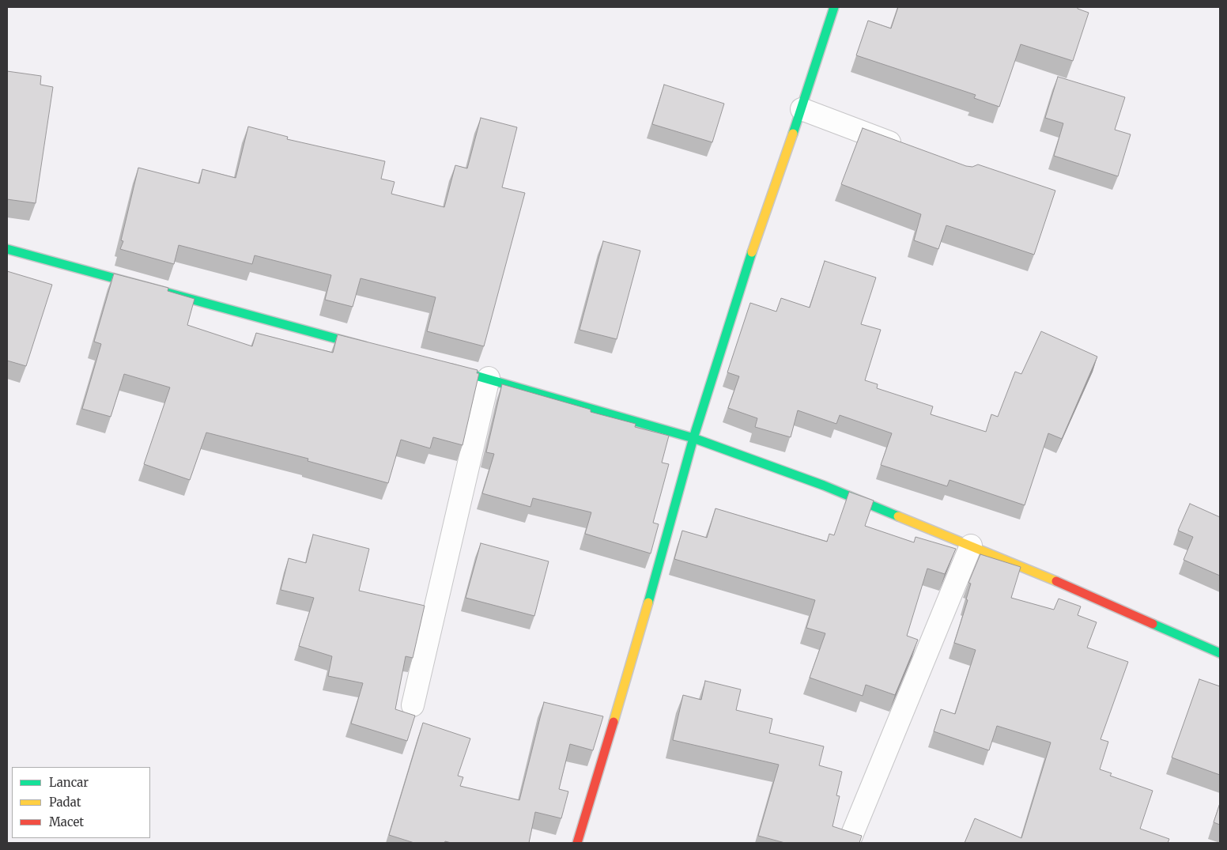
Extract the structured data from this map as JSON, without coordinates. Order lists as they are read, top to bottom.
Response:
{
  "legend": ["Lancar", "Padat", "Macet"]
}
